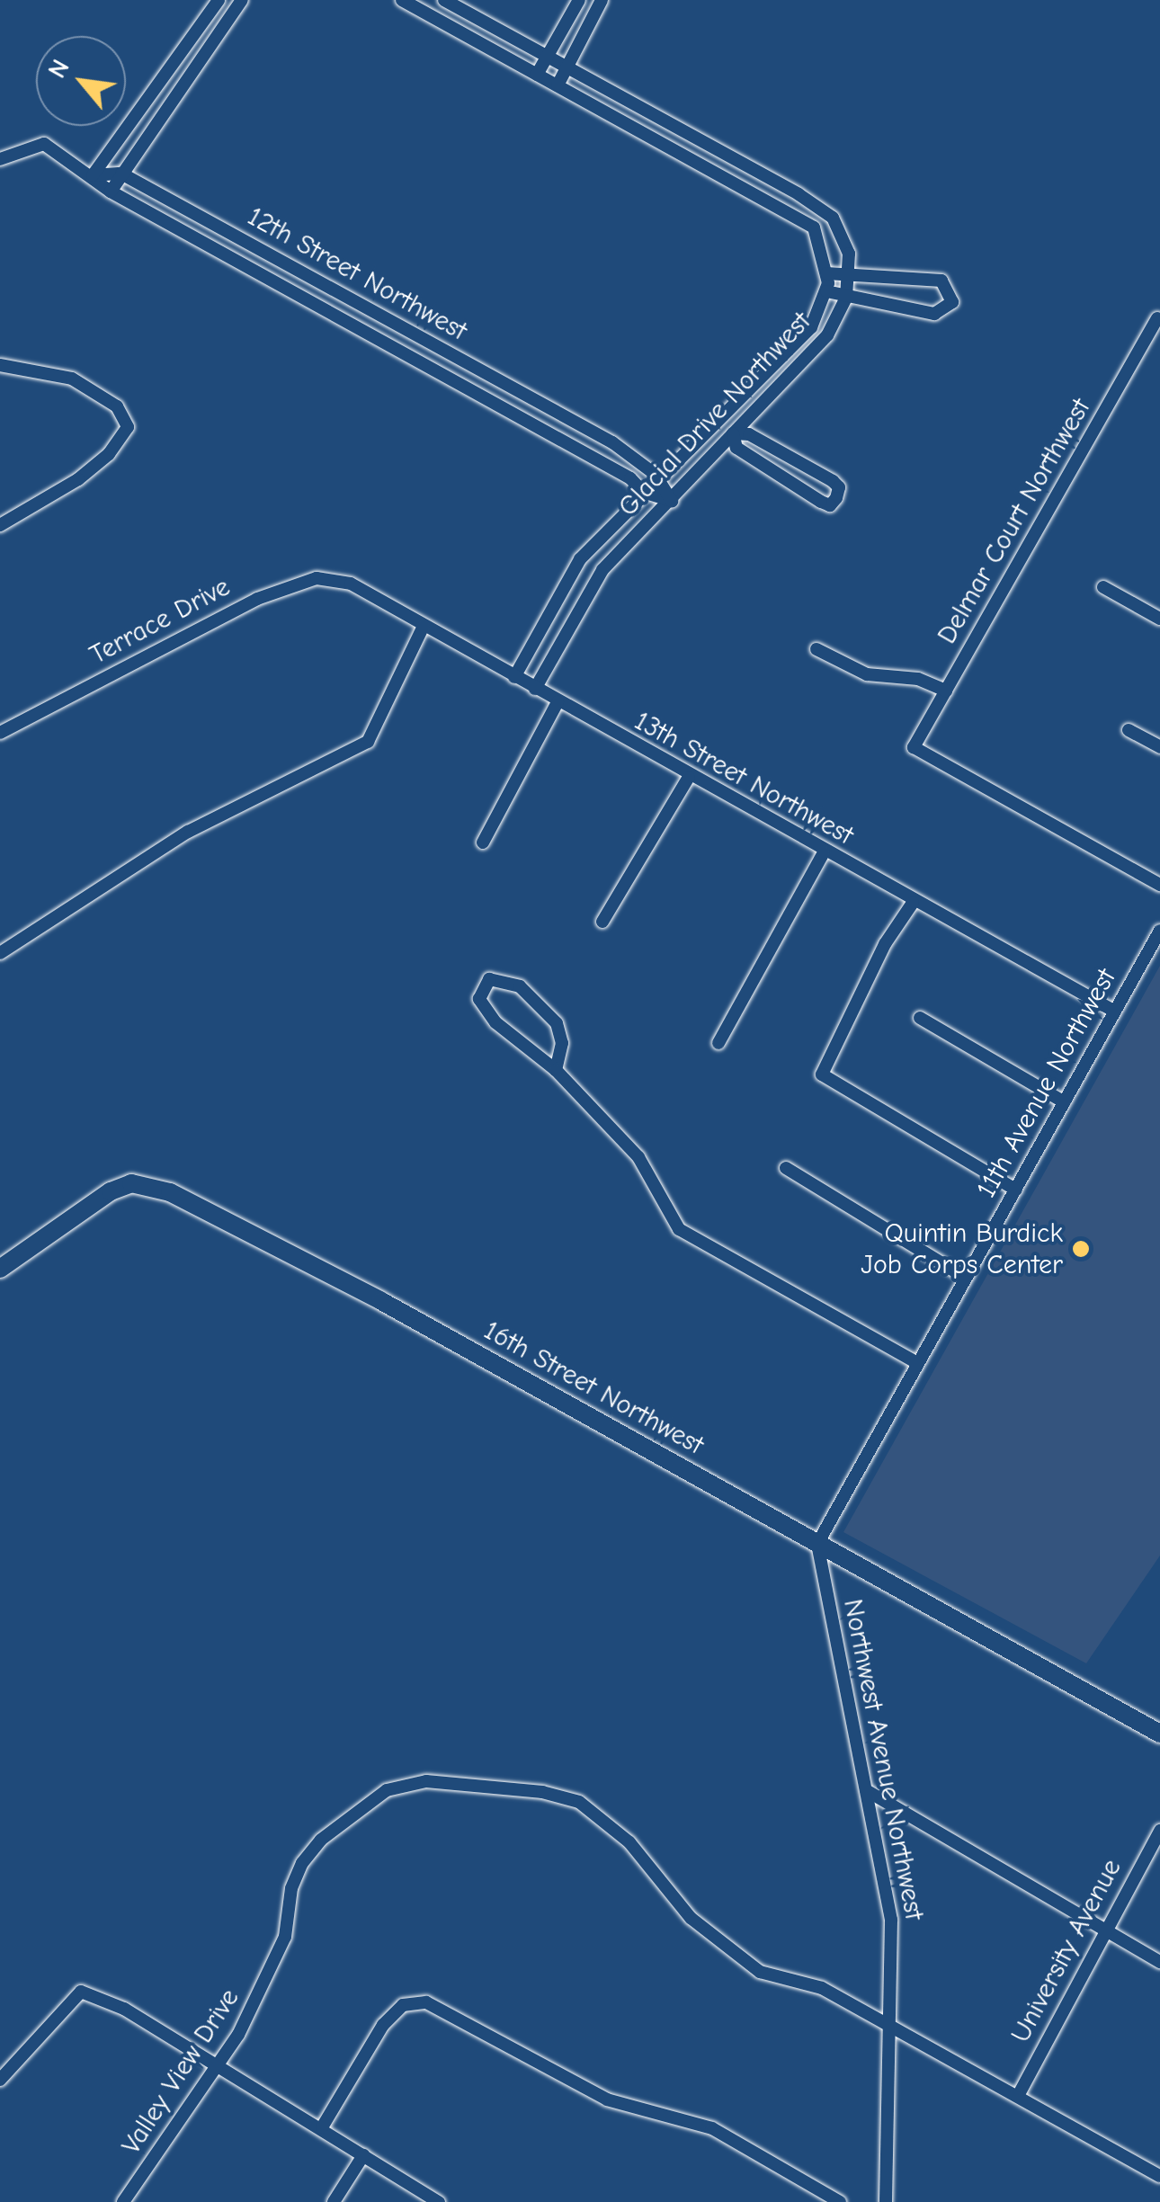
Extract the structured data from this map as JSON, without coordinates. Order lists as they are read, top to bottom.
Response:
{
  "streets": {
    "street": [
      "12th Street Northwest",
      "Glacial Drive Northwest",
      "Delmar Court Northwest",
      "Terrace Drive",
      "13th Street Northwest",
      "11th Avenue Northwest",
      "16th Street Northwest",
      "Northwest Avenue Northwest",
      "University Avenue",
      "Valley View Drive"
    ]
  },
  "crossings": [
    ["12th Street Northwest", "Glacial Drive Northwest"],
    ["Glacial Drive Northwest", "13th Street Northwest"],
    ["Terrace Drive", "13th Street Northwest"],
    ["13th Street Northwest", "11th Avenue Northwest"],
    ["11th Avenue Northwest", "16th Street Northwest"],
    ["11th Avenue Northwest", "Northwest Avenue Northwest"],
    ["16th Street Northwest", "Northwest Avenue Northwest"],
    ["Northwest Avenue Northwest", "Valley View Drive"],
    ["University Avenue", "Valley View Drive"]
  ],
  "places": ["Quintin Burdick Job Corps Center"],
  "north": "top left"
}
